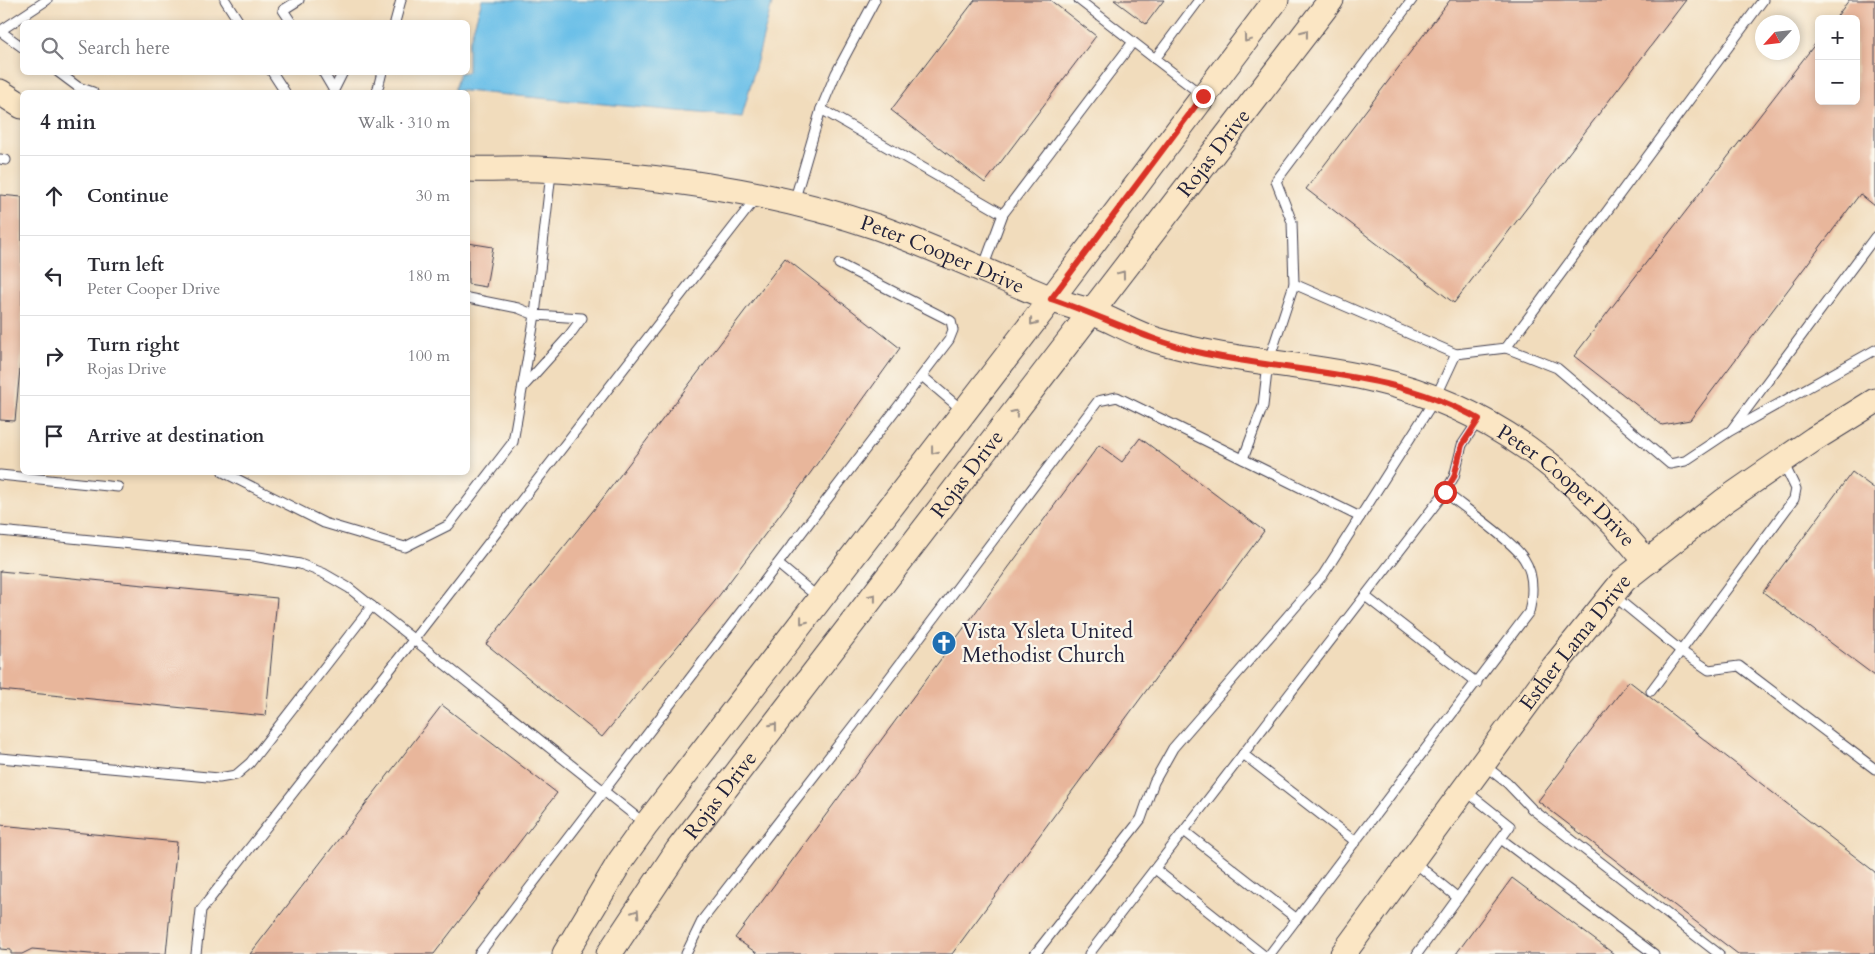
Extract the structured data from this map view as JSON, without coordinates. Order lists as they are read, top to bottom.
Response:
{
  "streets": {
    "main road": ["Rojas Drive", "Peter Cooper Drive", "Esther Lama Drive"]
  },
  "crossings": [
    ["Rojas Drive", "Peter Cooper Drive"],
    ["Peter Cooper Drive", "Esther Lama Drive"]
  ],
  "places": {
    "church": ["Vista Ysleta United Methodist Church"]
  },
  "north": "bottom left",
  "page": {
    "map_buttons": ["+", "−"],
    "search": "Search here",
    "heading": ["4 min", "Walk · 310 m"],
    "list": [
      ["Continue", "30 m"],
      ["Turn left", "Peter Cooper Drive", "180 m"],
      ["Turn right", "Rojas Drive", "100 m"],
      "Arrive at destination"
    ]
  }
}
